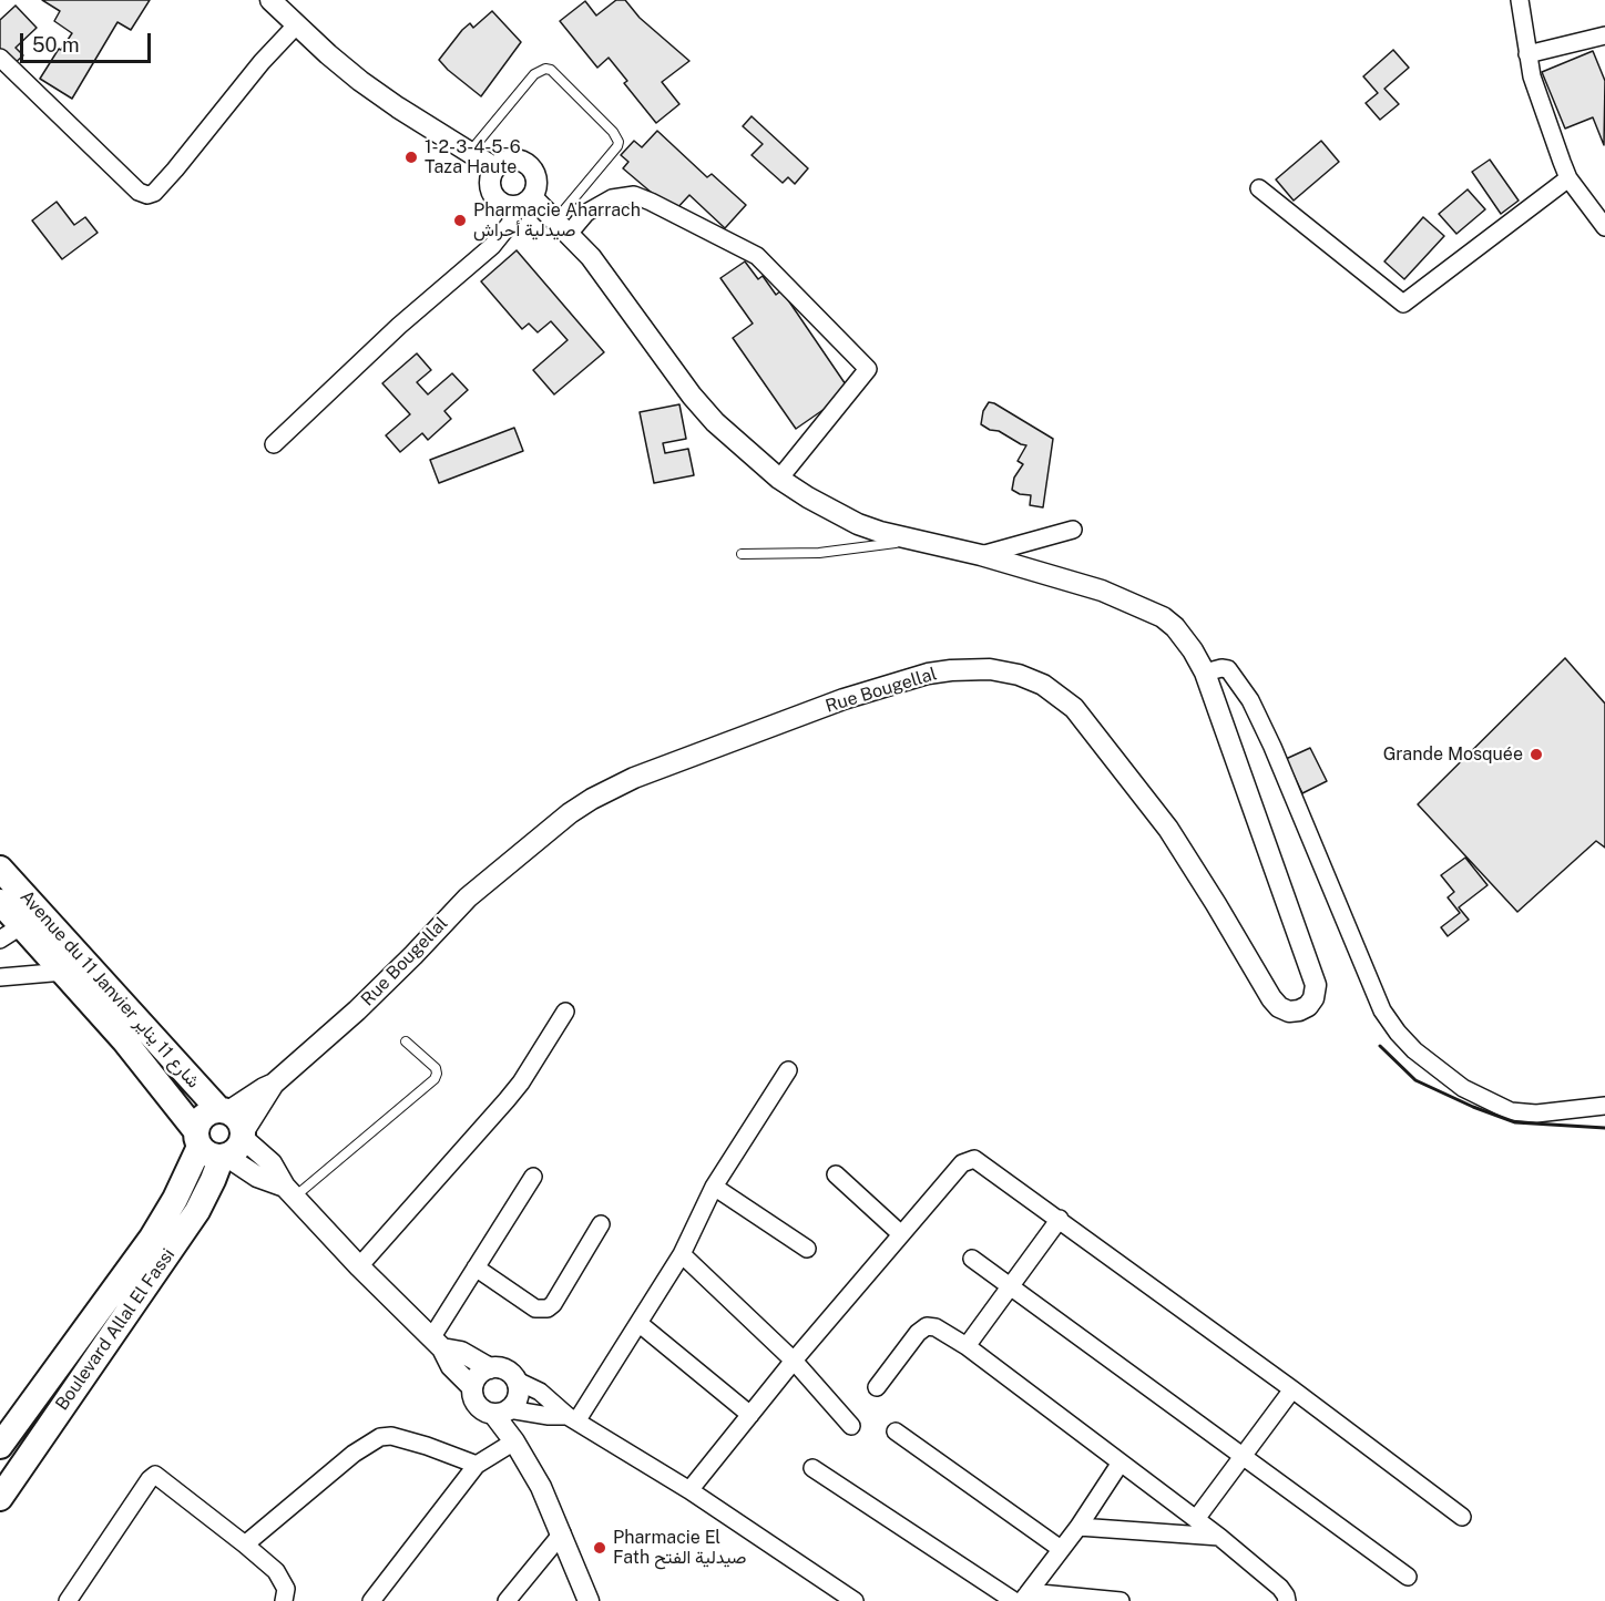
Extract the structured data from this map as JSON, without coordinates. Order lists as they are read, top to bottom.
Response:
{
  "streets": {
    "main road": ["Avenue du 11 Janvier شارع 11 يناير", "Boulevard Allal El Fassi"],
    "street": ["Rue Bougellal"]
  },
  "crossings": [
    ["Rue Bougellal", "Avenue du 11 Janvier شارع 11 يناير"],
    ["Rue Bougellal", "Boulevard Allal El Fassi"],
    ["Avenue du 11 Janvier شارع 11 يناير", "Boulevard Allal El Fassi"]
  ],
  "places": [
    "1-2-3-4-5-6 Taza Haute",
    "Pharmacie Aharrach صيدلية أحراش",
    "Grande Mosquée",
    "Pharmacie El Fath صيدلية الفتح"
  ],
  "scale_bar": "50 m"
}
